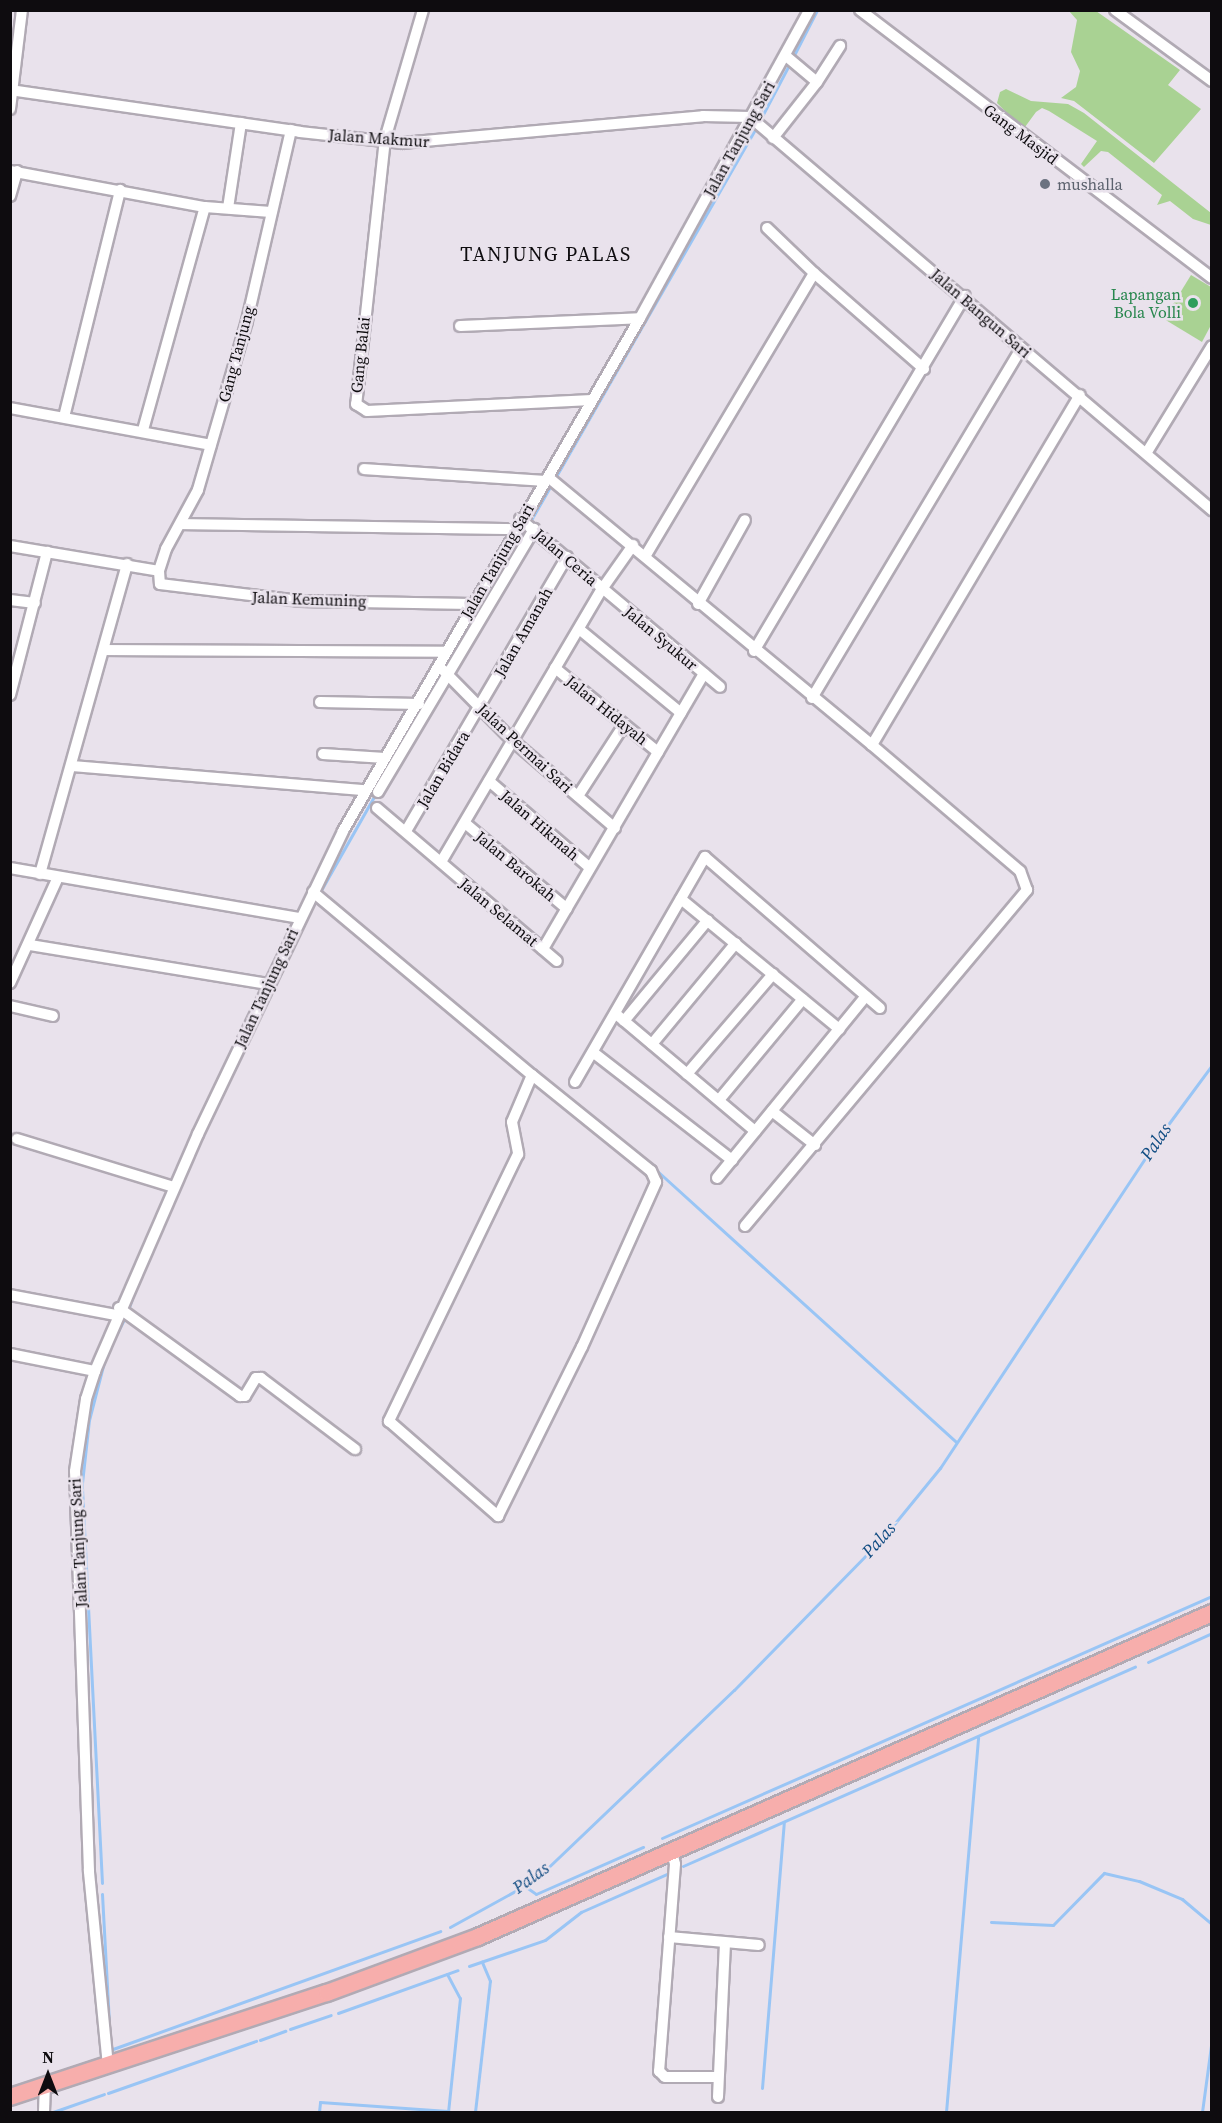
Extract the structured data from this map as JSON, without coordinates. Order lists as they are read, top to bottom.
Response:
{
  "streets": {
    "street": [
      "Gang Masjid",
      "Jalan Makmur",
      "Jalan Tanjung Sari",
      "Jalan Bangun Sari",
      "Gang Tanjung",
      "Gang Balai",
      "Jalan Ceria",
      "Jalan Kemuning",
      "Jalan Amanah",
      "Jalan Syukur",
      "Jalan Hidayah",
      "Jalan Permai Sari",
      "Jalan Bidara",
      "Jalan Hikmah",
      "Jalan Barokah",
      "Jalan Selamat"
    ]
  },
  "crossings": [
    ["Jalan Makmur", "Jalan Tanjung Sari"],
    ["Jalan Makmur", "Jalan Bangun Sari"],
    ["Jalan Makmur", "Gang Tanjung"],
    ["Jalan Makmur", "Gang Balai"],
    ["Jalan Tanjung Sari", "Jalan Bangun Sari"],
    ["Jalan Tanjung Sari", "Gang Balai"],
    ["Jalan Tanjung Sari", "Jalan Ceria"],
    ["Jalan Tanjung Sari", "Jalan Kemuning"],
    ["Jalan Tanjung Sari", "Jalan Permai Sari"],
    ["Gang Tanjung", "Jalan Kemuning"],
    ["Jalan Ceria", "Jalan Amanah"],
    ["Jalan Ceria", "Jalan Syukur"],
    ["Jalan Amanah", "Jalan Permai Sari"],
    ["Jalan Amanah", "Jalan Bidara"],
    ["Jalan Permai Sari", "Jalan Bidara"],
    ["Jalan Bidara", "Jalan Selamat"]
  ],
  "districts": ["TANJUNG PALAS"],
  "water": ["Palas"],
  "places": ["mushalla", "Lapangan Bola Volli"],
  "north": "top"
}
